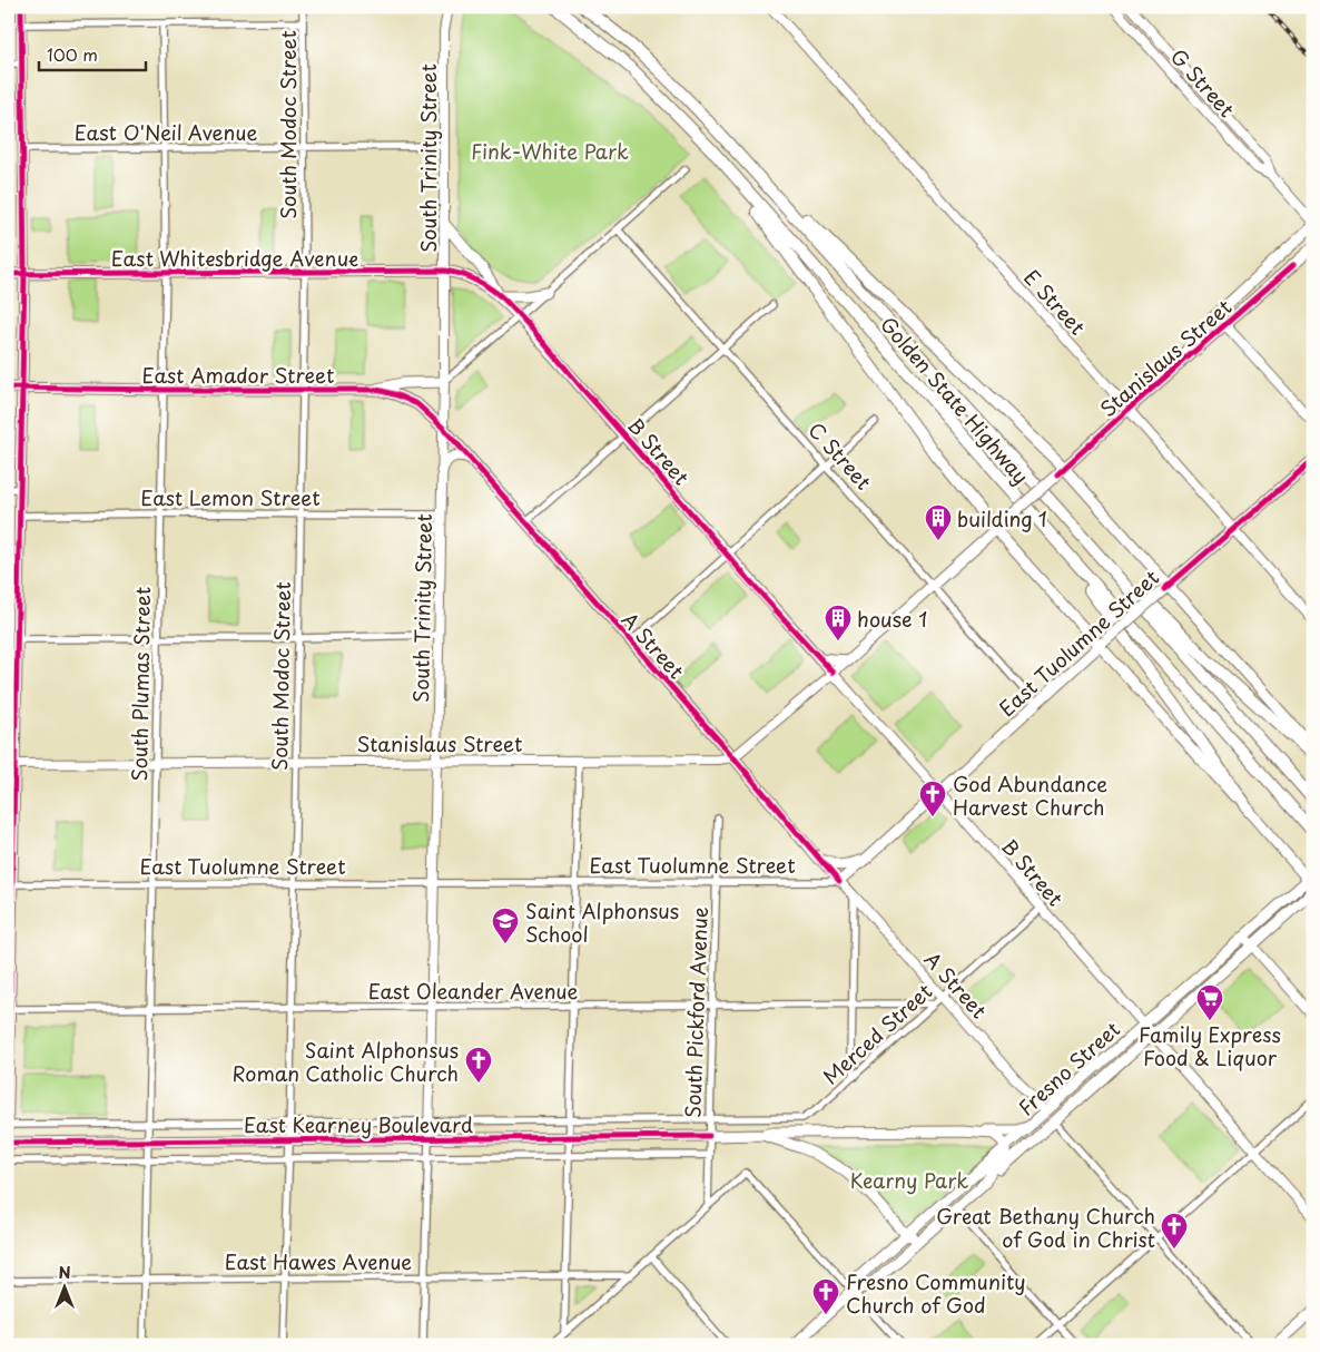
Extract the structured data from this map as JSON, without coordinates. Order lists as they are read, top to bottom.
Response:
{
  "streets": {
    "highway": ["Golden State Highway"],
    "main road": [
      "East Whitesbridge Avenue",
      "Stanislaus Street",
      "East Amador Street",
      "B Street",
      "East Tuolumne Street",
      "A Street",
      "Fresno Street",
      "East Kearney Boulevard"
    ],
    "street": [
      "G Street",
      "South Modoc Street",
      "East O'Neil Avenue",
      "South Trinity Street",
      "E Street",
      "C Street",
      "East Lemon Street",
      "South Plumas Street",
      "East Oleander Avenue",
      "South Pickford Avenue",
      "Merced Street",
      "East Hawes Avenue"
    ]
  },
  "crossings": [
    ["South Modoc Street", "East O'Neil Avenue"],
    ["South Modoc Street", "East Whitesbridge Avenue"],
    ["South Modoc Street", "Stanislaus Street"],
    ["South Modoc Street", "East Amador Street"],
    ["South Modoc Street", "East Lemon Street"],
    ["South Modoc Street", "East Tuolumne Street"],
    ["South Modoc Street", "East Oleander Avenue"],
    ["South Modoc Street", "East Kearney Boulevard"],
    ["South Modoc Street", "East Hawes Avenue"],
    ["East O'Neil Avenue", "South Trinity Street"],
    ["East O'Neil Avenue", "South Plumas Street"],
    ["South Trinity Street", "East Whitesbridge Avenue"],
    ["South Trinity Street", "Stanislaus Street"],
    ["South Trinity Street", "East Amador Street"],
    ["South Trinity Street", "B Street"],
    ["South Trinity Street", "East Lemon Street"],
    ["South Trinity Street", "East Tuolumne Street"],
    ["South Trinity Street", "A Street"],
    ["South Trinity Street", "East Oleander Avenue"],
    ["South Trinity Street", "East Kearney Boulevard"],
    ["South Trinity Street", "East Hawes Avenue"],
    ["East Whitesbridge Avenue", "B Street"],
    ["East Whitesbridge Avenue", "South Plumas Street"],
    ["E Street", "Stanislaus Street"],
    ["E Street", "East Tuolumne Street"],
    ["Stanislaus Street", "C Street"],
    ["Stanislaus Street", "A Street"],
    ["Stanislaus Street", "South Plumas Street"],
    ["East Amador Street", "A Street"],
    ["East Amador Street", "South Plumas Street"],
    ["B Street", "East Tuolumne Street"],
    ["B Street", "Merced Street"],
    ["B Street", "Fresno Street"],
    ["C Street", "East Tuolumne Street"],
    ["East Lemon Street", "South Plumas Street"],
    ["East Tuolumne Street", "A Street"],
    ["East Tuolumne Street", "South Plumas Street"],
    ["East Tuolumne Street", "South Pickford Avenue"],
    ["A Street", "Merced Street"],
    ["A Street", "Fresno Street"],
    ["South Plumas Street", "East Oleander Avenue"],
    ["South Plumas Street", "East Kearney Boulevard"],
    ["South Plumas Street", "East Hawes Avenue"],
    ["East Oleander Avenue", "South Pickford Avenue"],
    ["East Oleander Avenue", "Merced Street"],
    ["South Pickford Avenue", "Merced Street"],
    ["South Pickford Avenue", "East Kearney Boulevard"],
    ["Merced Street", "East Kearney Boulevard"],
    ["Fresno Street", "East Kearney Boulevard"]
  ],
  "parks": ["Fink-White Park", "Kearny Park"],
  "places": {
    "building": ["building 1", "house 1"],
    "church": [
      "God Abundance Harvest Church",
      "Saint Alphonsus Roman Catholic Church",
      "Great Bethany Church of God in Christ",
      "Fresno Community Church of God"
    ],
    "school or university": ["Saint Alphonsus School"],
    "supermarket": ["Family Express Food & Liquor"]
  },
  "scale_bar": "100 m",
  "north": "top"
}
